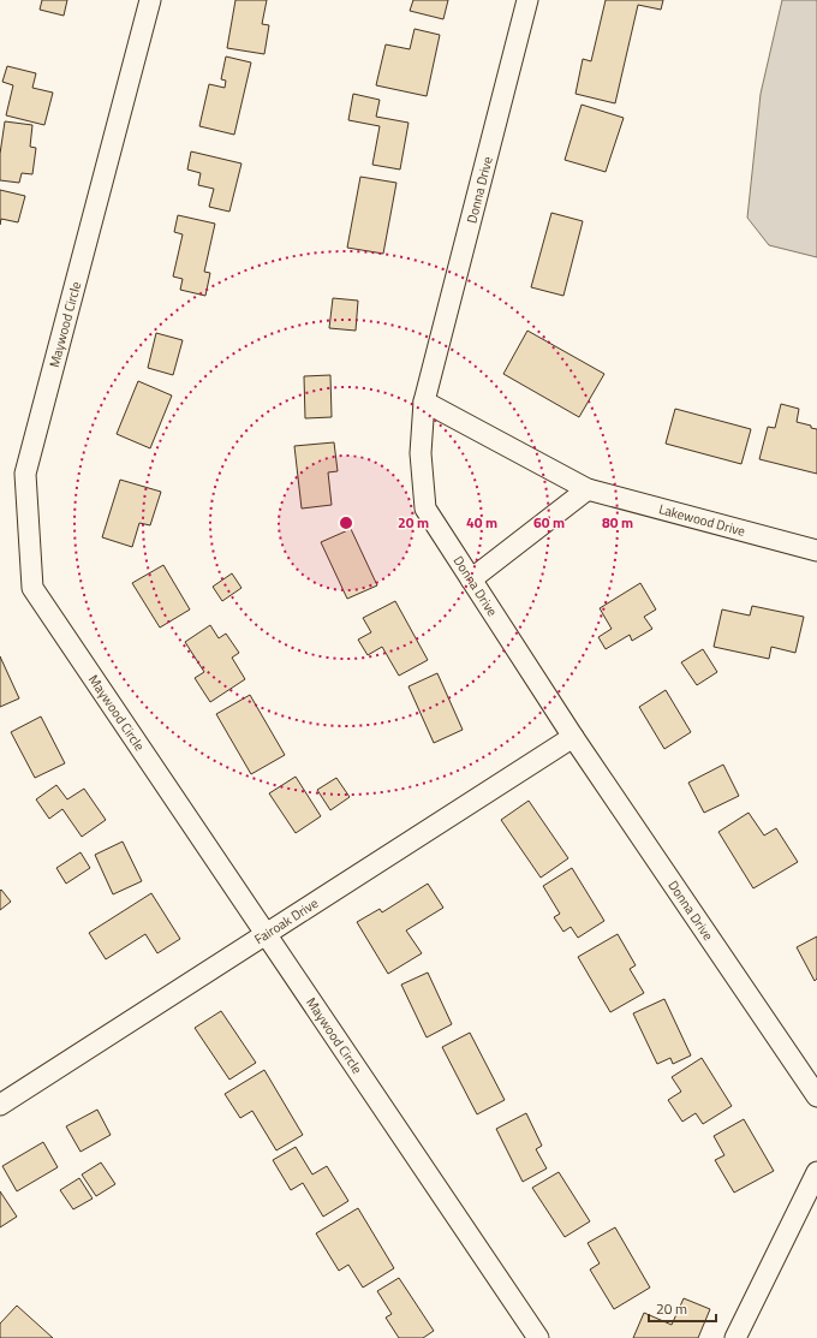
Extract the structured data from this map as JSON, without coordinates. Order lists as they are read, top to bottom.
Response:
{
  "streets": {
    "street": [
      "Donna Drive",
      "Maywood Circle",
      "Lakewood Drive",
      "Fairoak Drive"
    ]
  },
  "crossings": [
    ["Donna Drive", "Lakewood Drive"],
    ["Donna Drive", "Fairoak Drive"],
    ["Maywood Circle", "Fairoak Drive"]
  ],
  "scale_bar": "20 m",
  "rings": [
    "20 m",
    "40 m",
    "60 m",
    "80 m"
  ]
}
